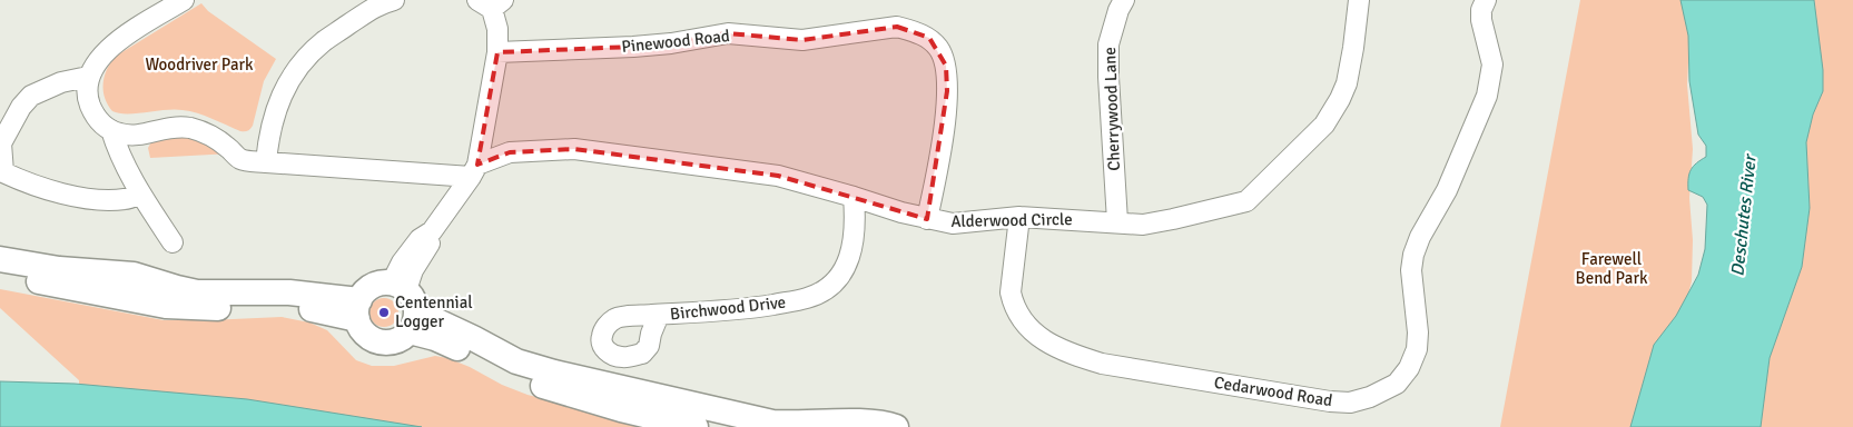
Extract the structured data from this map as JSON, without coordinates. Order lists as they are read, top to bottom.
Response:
{
  "streets": {
    "street": [
      "Pinewood Road",
      "Cherrywood Lane",
      "Alderwood Circle",
      "Birchwood Drive",
      "Cedarwood Road"
    ]
  },
  "crossings": [
    ["Pinewood Road", "Alderwood Circle"],
    ["Cherrywood Lane", "Alderwood Circle"],
    ["Alderwood Circle", "Birchwood Drive"],
    ["Alderwood Circle", "Cedarwood Road"]
  ],
  "water": ["Deschutes River"],
  "parks": ["Woodriver Park", "Farewell Bend Park"],
  "places": ["Centennial Logger"]
}
